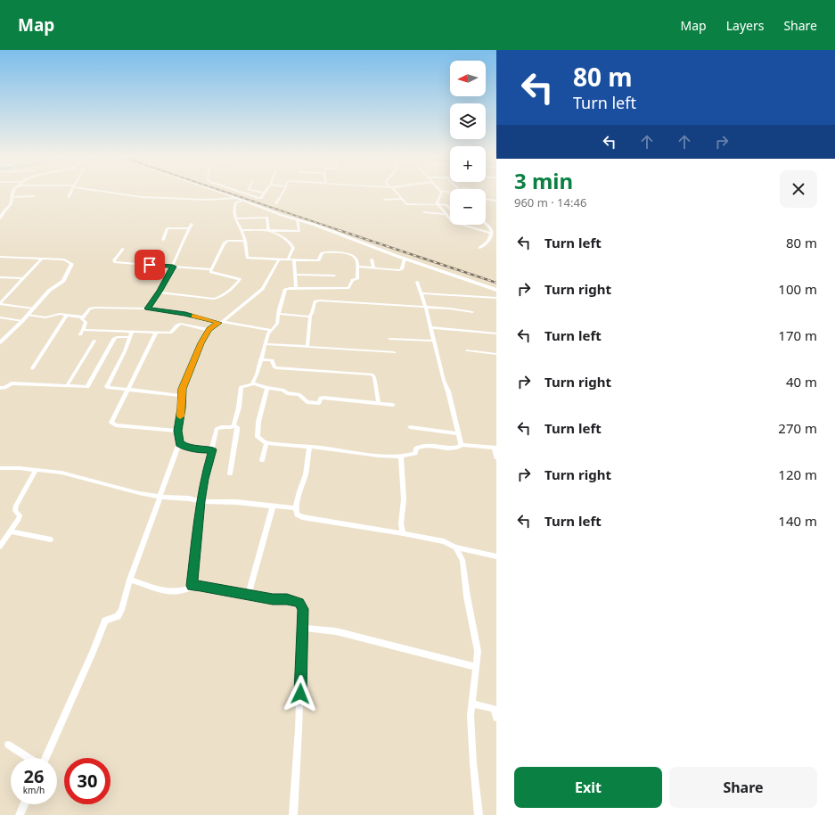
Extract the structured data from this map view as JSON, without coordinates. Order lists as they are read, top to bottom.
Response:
{
  "north": "left",
  "page": {
    "header": "Map",
    "nav": ["Map", "Layers", "Share"],
    "turn": ["80 m", "Turn left"],
    "map_buttons": ["+", "−"],
    "heading": ["3 min", "960 m · 14:46"],
    "list": [
      {
        "name": "Turn left",
        "value": "80 m"
      },
      {
        "name": "Turn right",
        "value": "100 m"
      },
      {
        "name": "Turn left",
        "value": "170 m"
      },
      {
        "name": "Turn right",
        "value": "40 m"
      },
      {
        "name": "Turn left",
        "value": "270 m"
      },
      {
        "name": "Turn right",
        "value": "120 m"
      },
      {
        "name": "Turn left",
        "value": "140 m"
      }
    ],
    "speed": "26 km/h",
    "limit": "30",
    "buttons": ["Exit", "Share"]
  }
}
